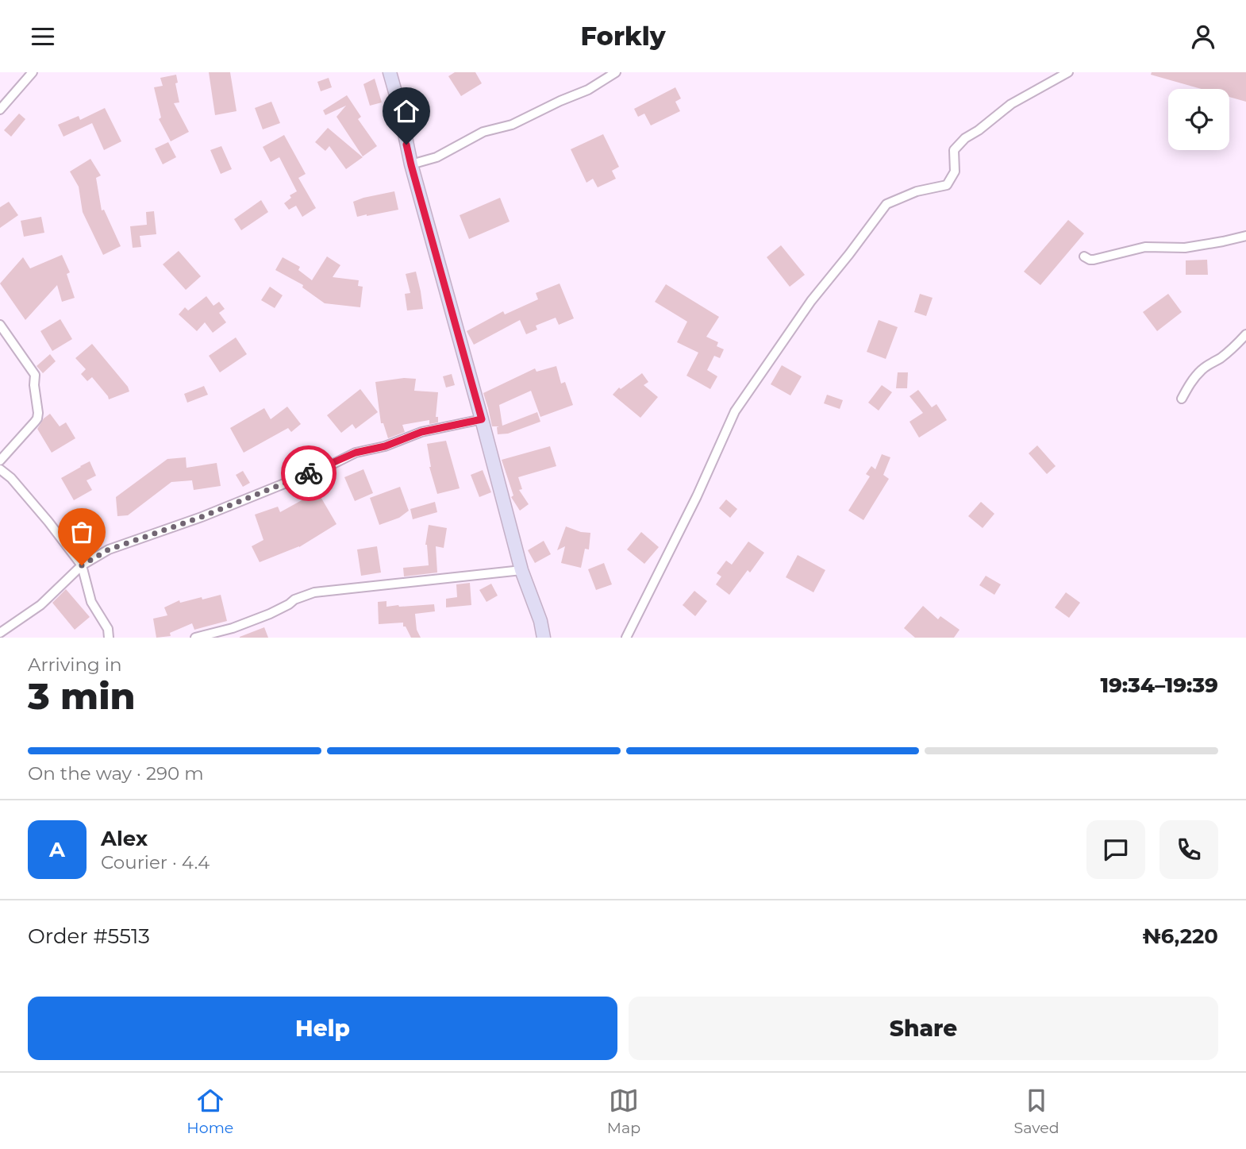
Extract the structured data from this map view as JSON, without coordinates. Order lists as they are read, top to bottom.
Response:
{
  "page": {
    "header": "Forkly",
    "heading": ["3 min", "Arriving in", "19:34–19:39"],
    "panel": [
      "Alex",
      "Courier · 4.4",
      "Order #5513",
      "₦6,220"
    ],
    "bar": "On the way · 290 m",
    "round": "A",
    "buttons": ["Help", "Share"],
    "tabs": ["Home", "Map", "Saved"]
  }
}
